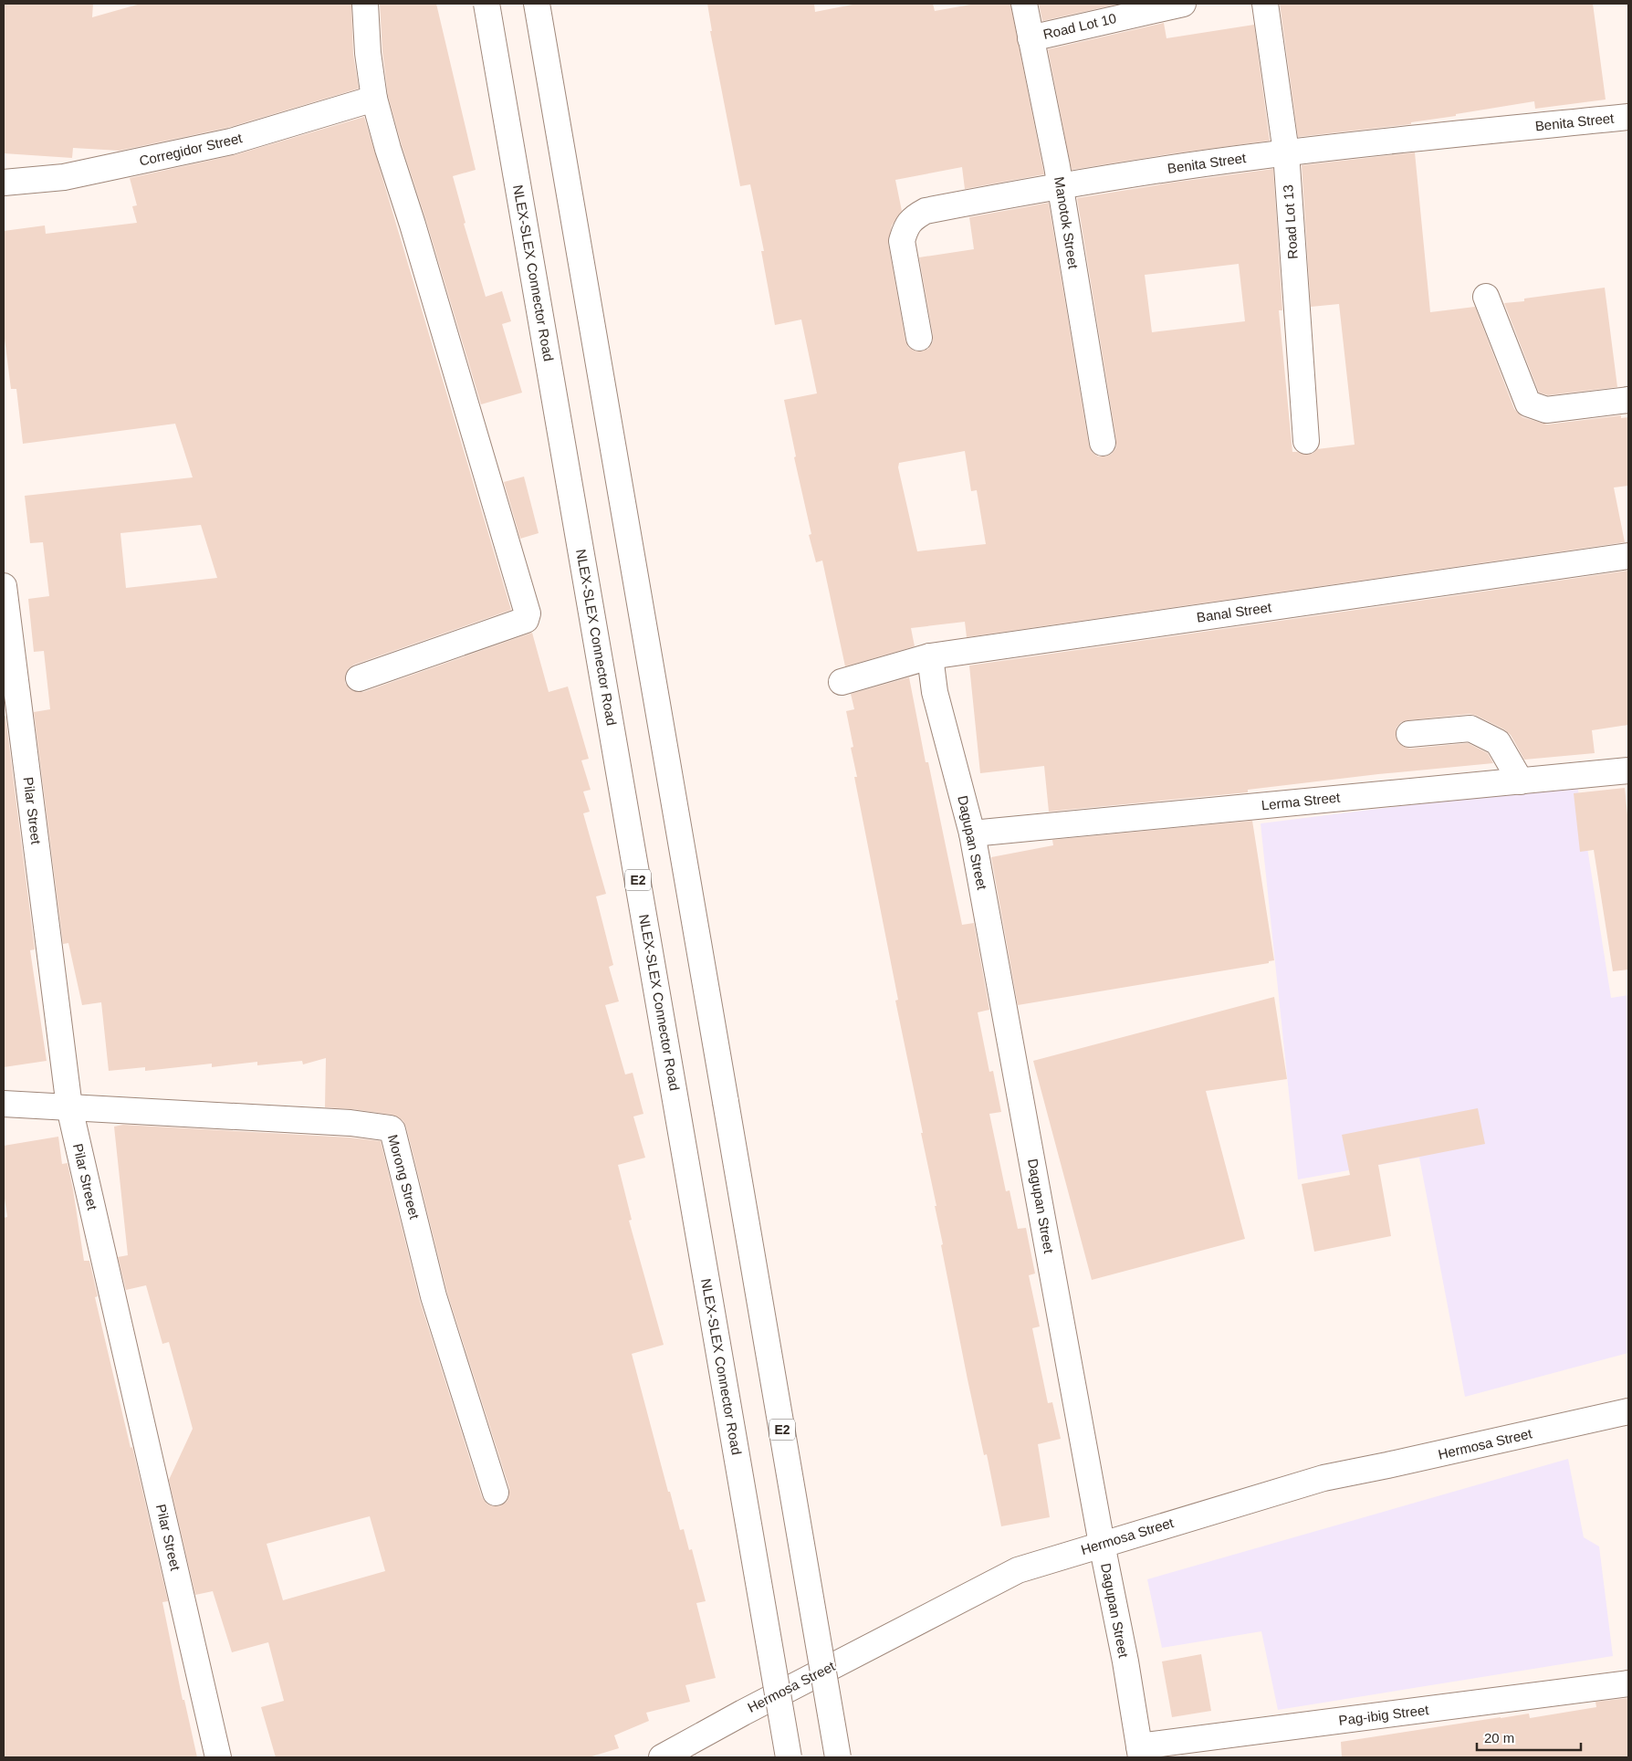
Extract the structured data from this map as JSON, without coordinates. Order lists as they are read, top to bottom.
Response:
{
  "streets": {
    "main road": [
      "Road Lot 10",
      "Benita Street",
      "Corregidor Street",
      "Road Lot 13",
      "Manotok Street",
      "NLEX-SLEX Connector Road",
      "Banal Street",
      "Lerma Street",
      "Pilar Street",
      "Dagupan Street",
      "E2",
      "Morong Street",
      "Hermosa Street",
      "Pag-ibig Street"
    ]
  },
  "crossings": [
    ["Road Lot 10", "Manotok Street"],
    ["Benita Street", "Road Lot 13"],
    ["Benita Street", "Manotok Street"],
    ["Banal Street", "Dagupan Street"],
    ["Lerma Street", "Dagupan Street"],
    ["Pilar Street", "Morong Street"],
    ["Dagupan Street", "Hermosa Street"],
    ["Dagupan Street", "Pag-ibig Street"]
  ],
  "scale_bar": "20 m"
}
